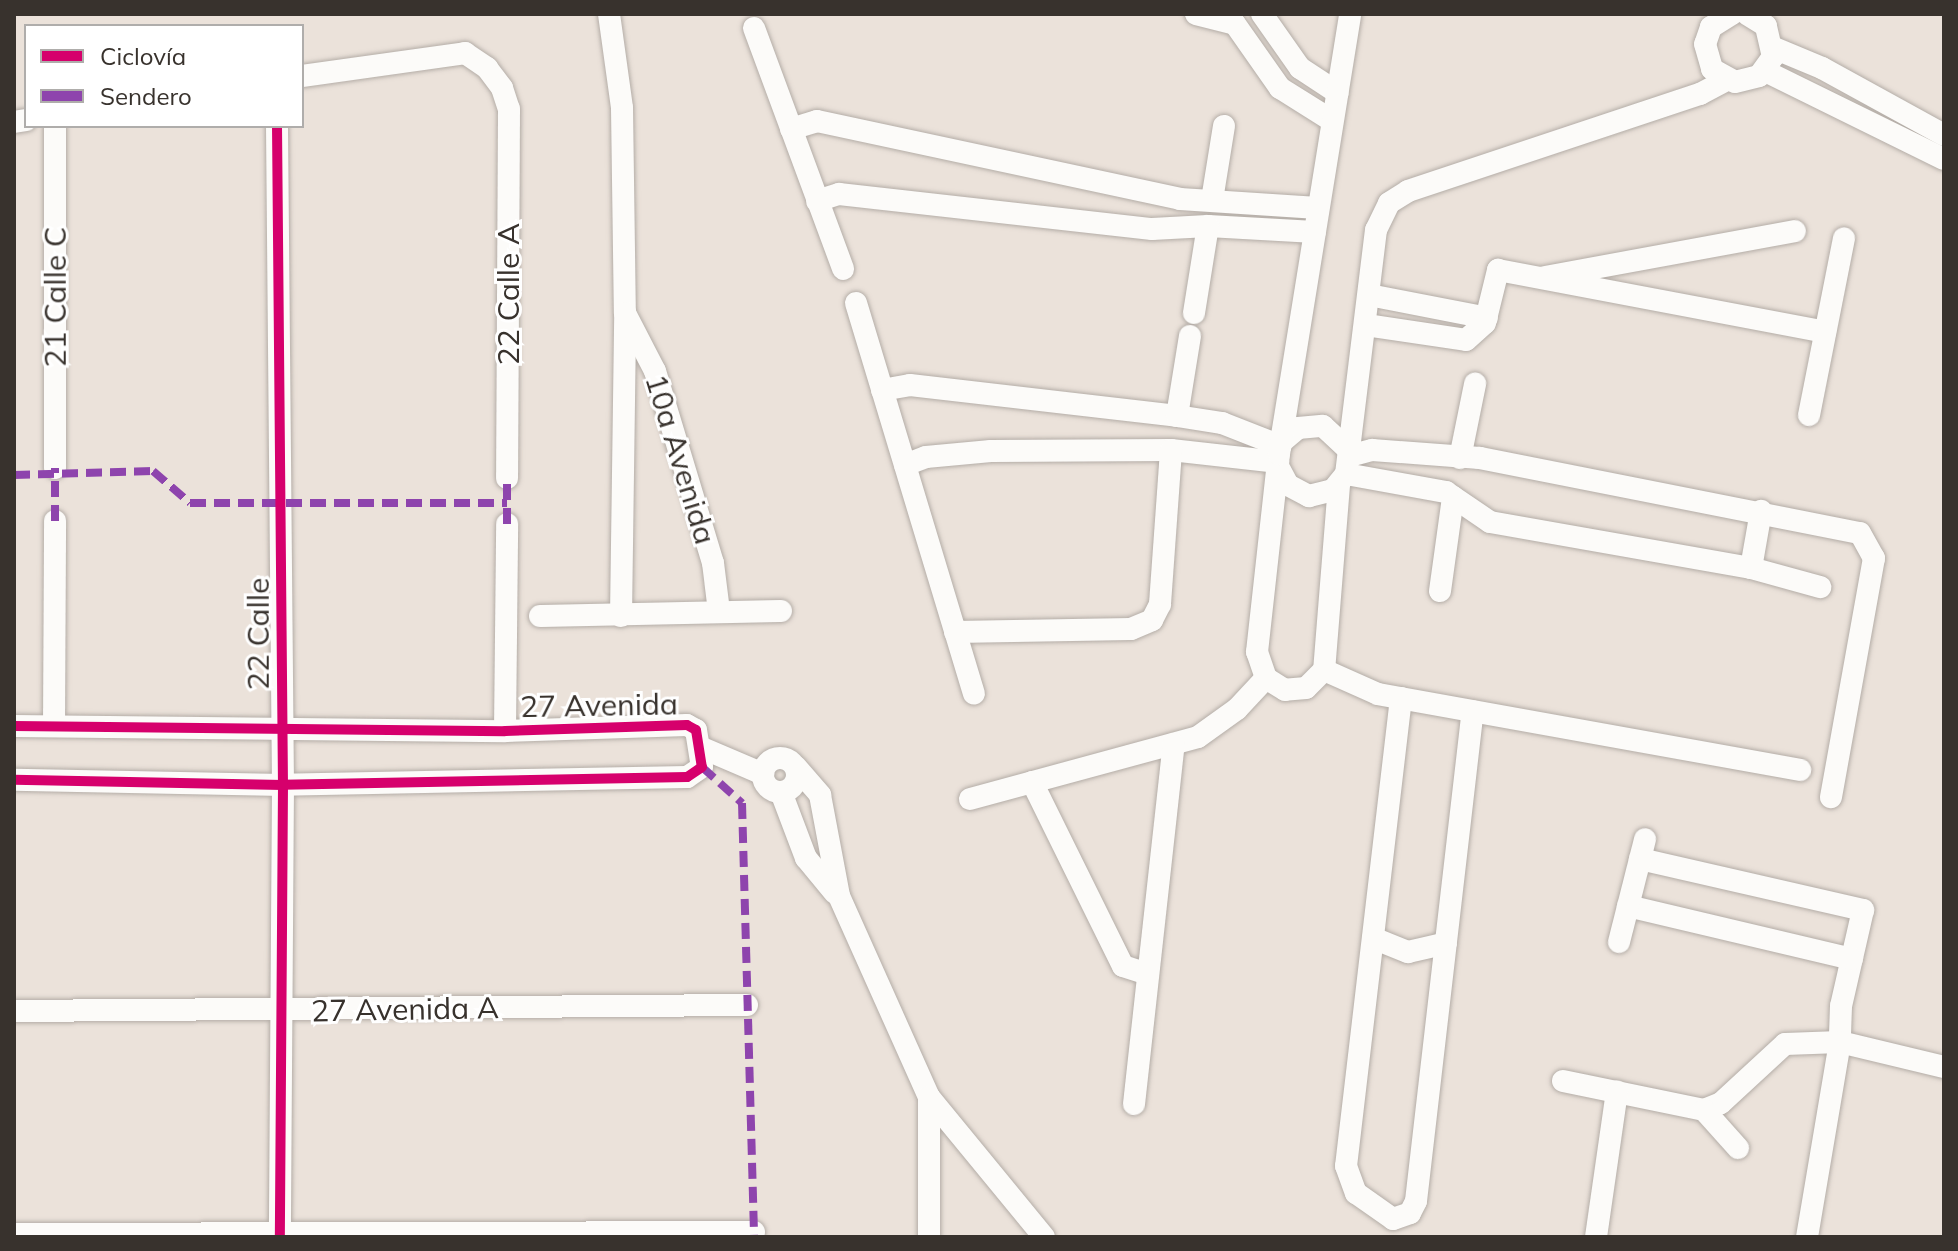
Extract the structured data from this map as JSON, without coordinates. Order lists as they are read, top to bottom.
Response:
{
  "streets": {
    "street": [
      "22 Calle A",
      "21 Calle C",
      "10a Avenida",
      "22 Calle",
      "27 Avenida",
      "27 Avenida A"
    ]
  },
  "crossings": [
    ["22 Calle", "27 Avenida"],
    ["22 Calle", "27 Avenida A"]
  ],
  "legend": ["Ciclovía", "Sendero"]
}
